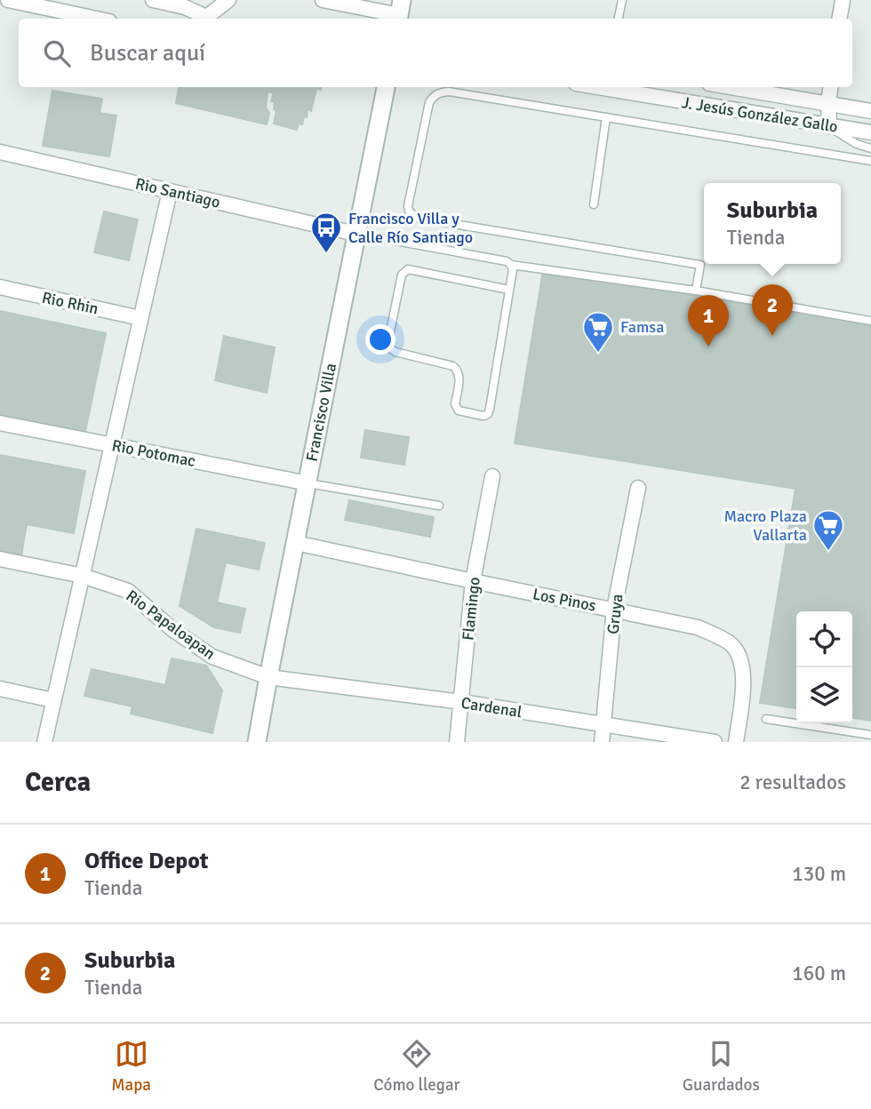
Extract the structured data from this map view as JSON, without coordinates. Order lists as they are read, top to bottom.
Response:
{
  "streets": {
    "street": [
      "J. Jesús González Gallo",
      "Rio Santiago",
      "Rio Rhin",
      "Francisco Villa",
      "Rio Potomac",
      "Los Pinos",
      "Flamingo",
      "Gruya",
      "Rio Papaloapan",
      "Cardenal"
    ]
  },
  "crossings": [
    ["Rio Santiago", "Francisco Villa"],
    ["Francisco Villa", "Rio Potomac"],
    ["Francisco Villa", "Los Pinos"],
    ["Francisco Villa", "Rio Papaloapan"],
    ["Francisco Villa", "Cardenal"],
    ["Los Pinos", "Flamingo"],
    ["Los Pinos", "Gruya"],
    ["Flamingo", "Cardenal"],
    ["Gruya", "Cardenal"],
    ["Rio Papaloapan", "Cardenal"]
  ],
  "places": {
    "bus stop": ["Francisco Villa y Calle Río Santiago"],
    "supermarket": ["Famsa", "Macro Plaza Vallarta"]
  },
  "page": {
    "search": "Buscar aquí",
    "popup": ["Suburbia", "Tienda"],
    "pins": ["2", "1"],
    "heading": ["Cerca", "2 resultados"],
    "list": [
      {
        "mark": "1",
        "name": "Office Depot",
        "note": "Tienda",
        "value": "130 m"
      },
      {
        "mark": "2",
        "name": "Suburbia",
        "note": "Tienda",
        "value": "160 m"
      }
    ],
    "nav": ["Mapa", "Cómo llegar", "Guardados"]
  }
}
